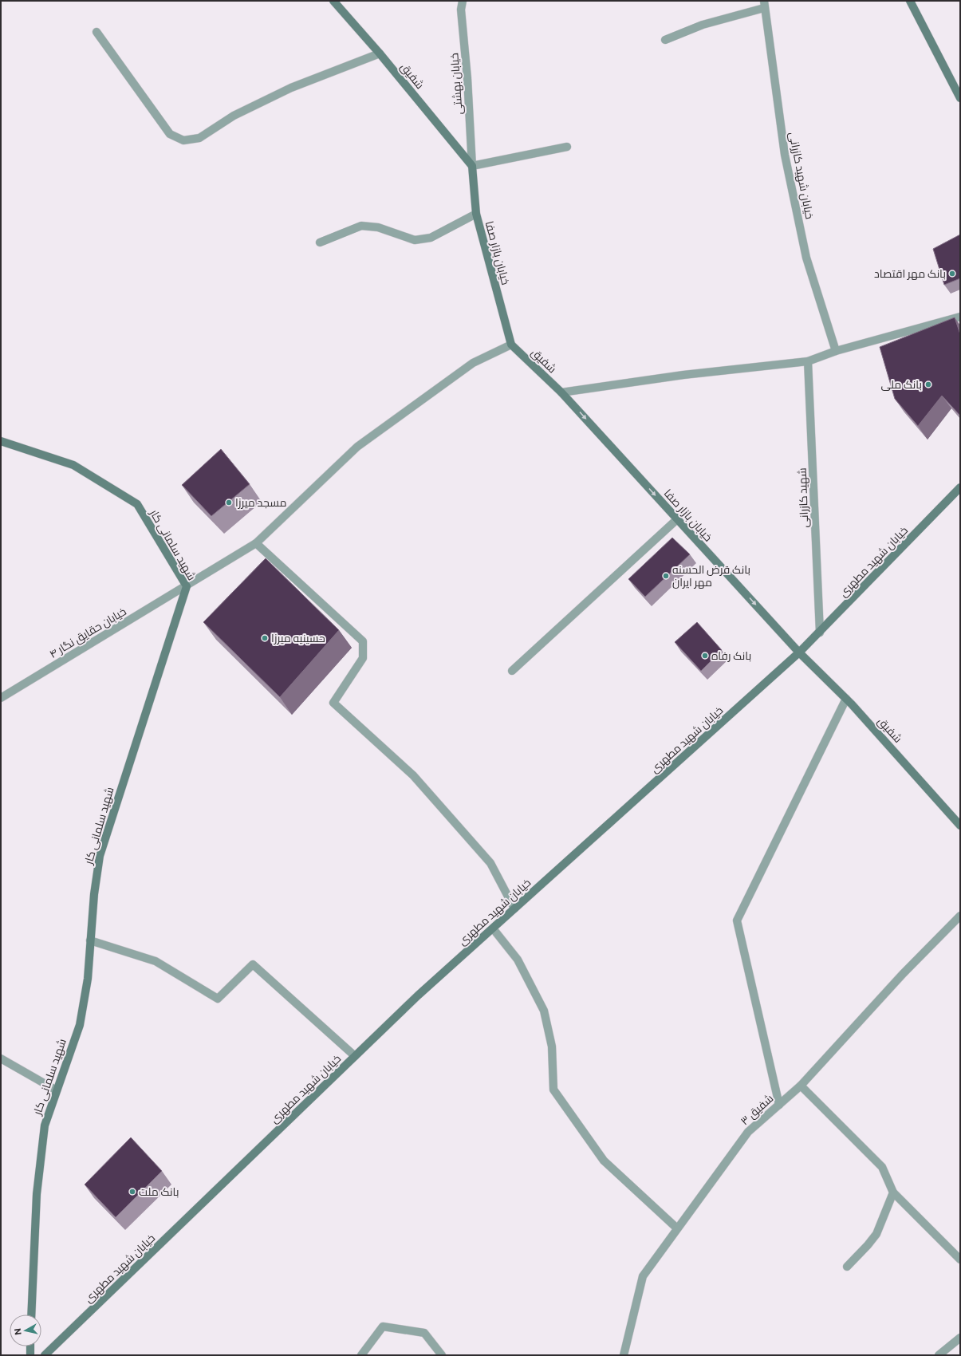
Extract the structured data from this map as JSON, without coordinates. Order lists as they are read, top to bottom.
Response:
{
  "streets": {
    "street": [
      "شفیق",
      "خیابان بهشتی",
      "خیابان شهید کازرانی",
      "خیابان بازار صفا",
      "شهید کازرانی",
      "شهید سلمانی کار",
      "خیابان شهید مطهری",
      "خیابان حقایق نگار ۴",
      "شفیق ۳"
    ]
  },
  "crossings": [
    ["شفیق", "خیابان بهشتی"],
    ["شفیق", "خیابان بازار صفا"],
    ["شفیق", "خیابان شهید مطهری"],
    ["شفیق", "خیابان حقایق نگار ۴"],
    ["خیابان بهشتی", "خیابان بازار صفا"],
    ["خیابان بازار صفا", "خیابان شهید مطهری"],
    ["خیابان بازار صفا", "خیابان حقایق نگار ۴"],
    ["شهید کازرانی", "خیابان شهید مطهری"],
    ["شهید سلمانی کار", "خیابان حقایق نگار ۴"]
  ],
  "one_way": ["خیابان بازار صفا"],
  "places": [
    "بانک مهر اقتصاد",
    "بانک ملی",
    "مسجد میرزا",
    "بانک قرض الحسنه مهر ایران",
    "حسینیه میرزا",
    "بانک رفاه",
    "بانک ملت"
  ],
  "north": "left"
}
